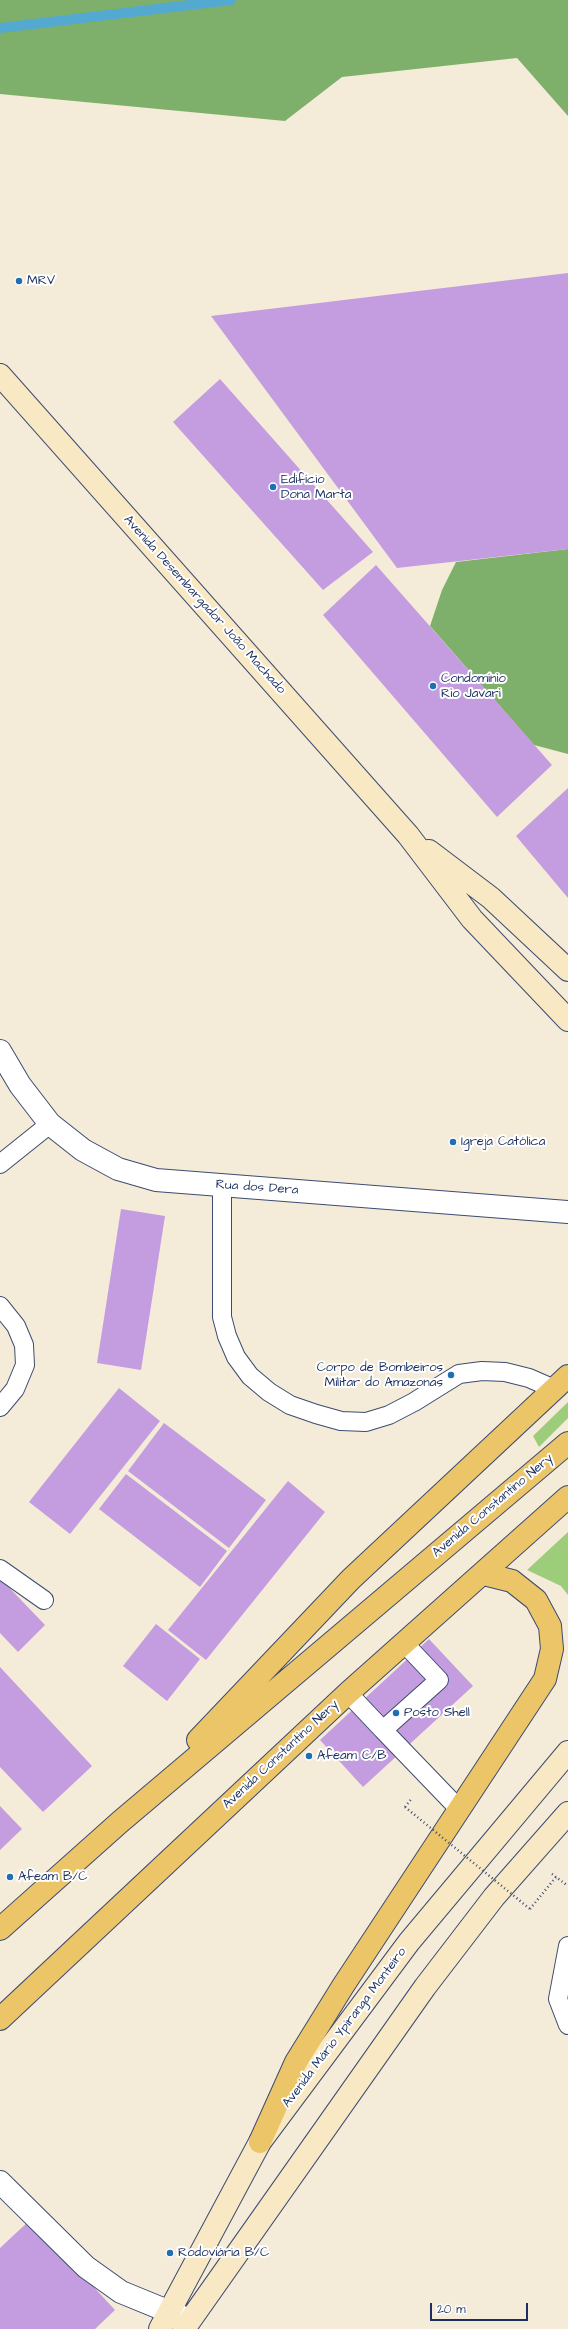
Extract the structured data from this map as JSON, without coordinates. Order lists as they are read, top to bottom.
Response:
{
  "streets": {
    "highway": ["Avenida Constantino Nery"],
    "main road": ["Avenida Desembargador João Machado", "Avenida Mário Ypiranga Monteiro"],
    "street": ["Rua dos Dera"]
  },
  "places": [
    "MRV",
    "Edifício Dona Marta",
    "Condomínio Rio Javari",
    "Igreja Católica",
    "Corpo de Bombeiros Militar do Amazonas",
    "Posto Shell",
    "Afeam C/B",
    "Afeam B/C",
    "Rodoviária B/C"
  ],
  "scale_bar": "20 m"
}
